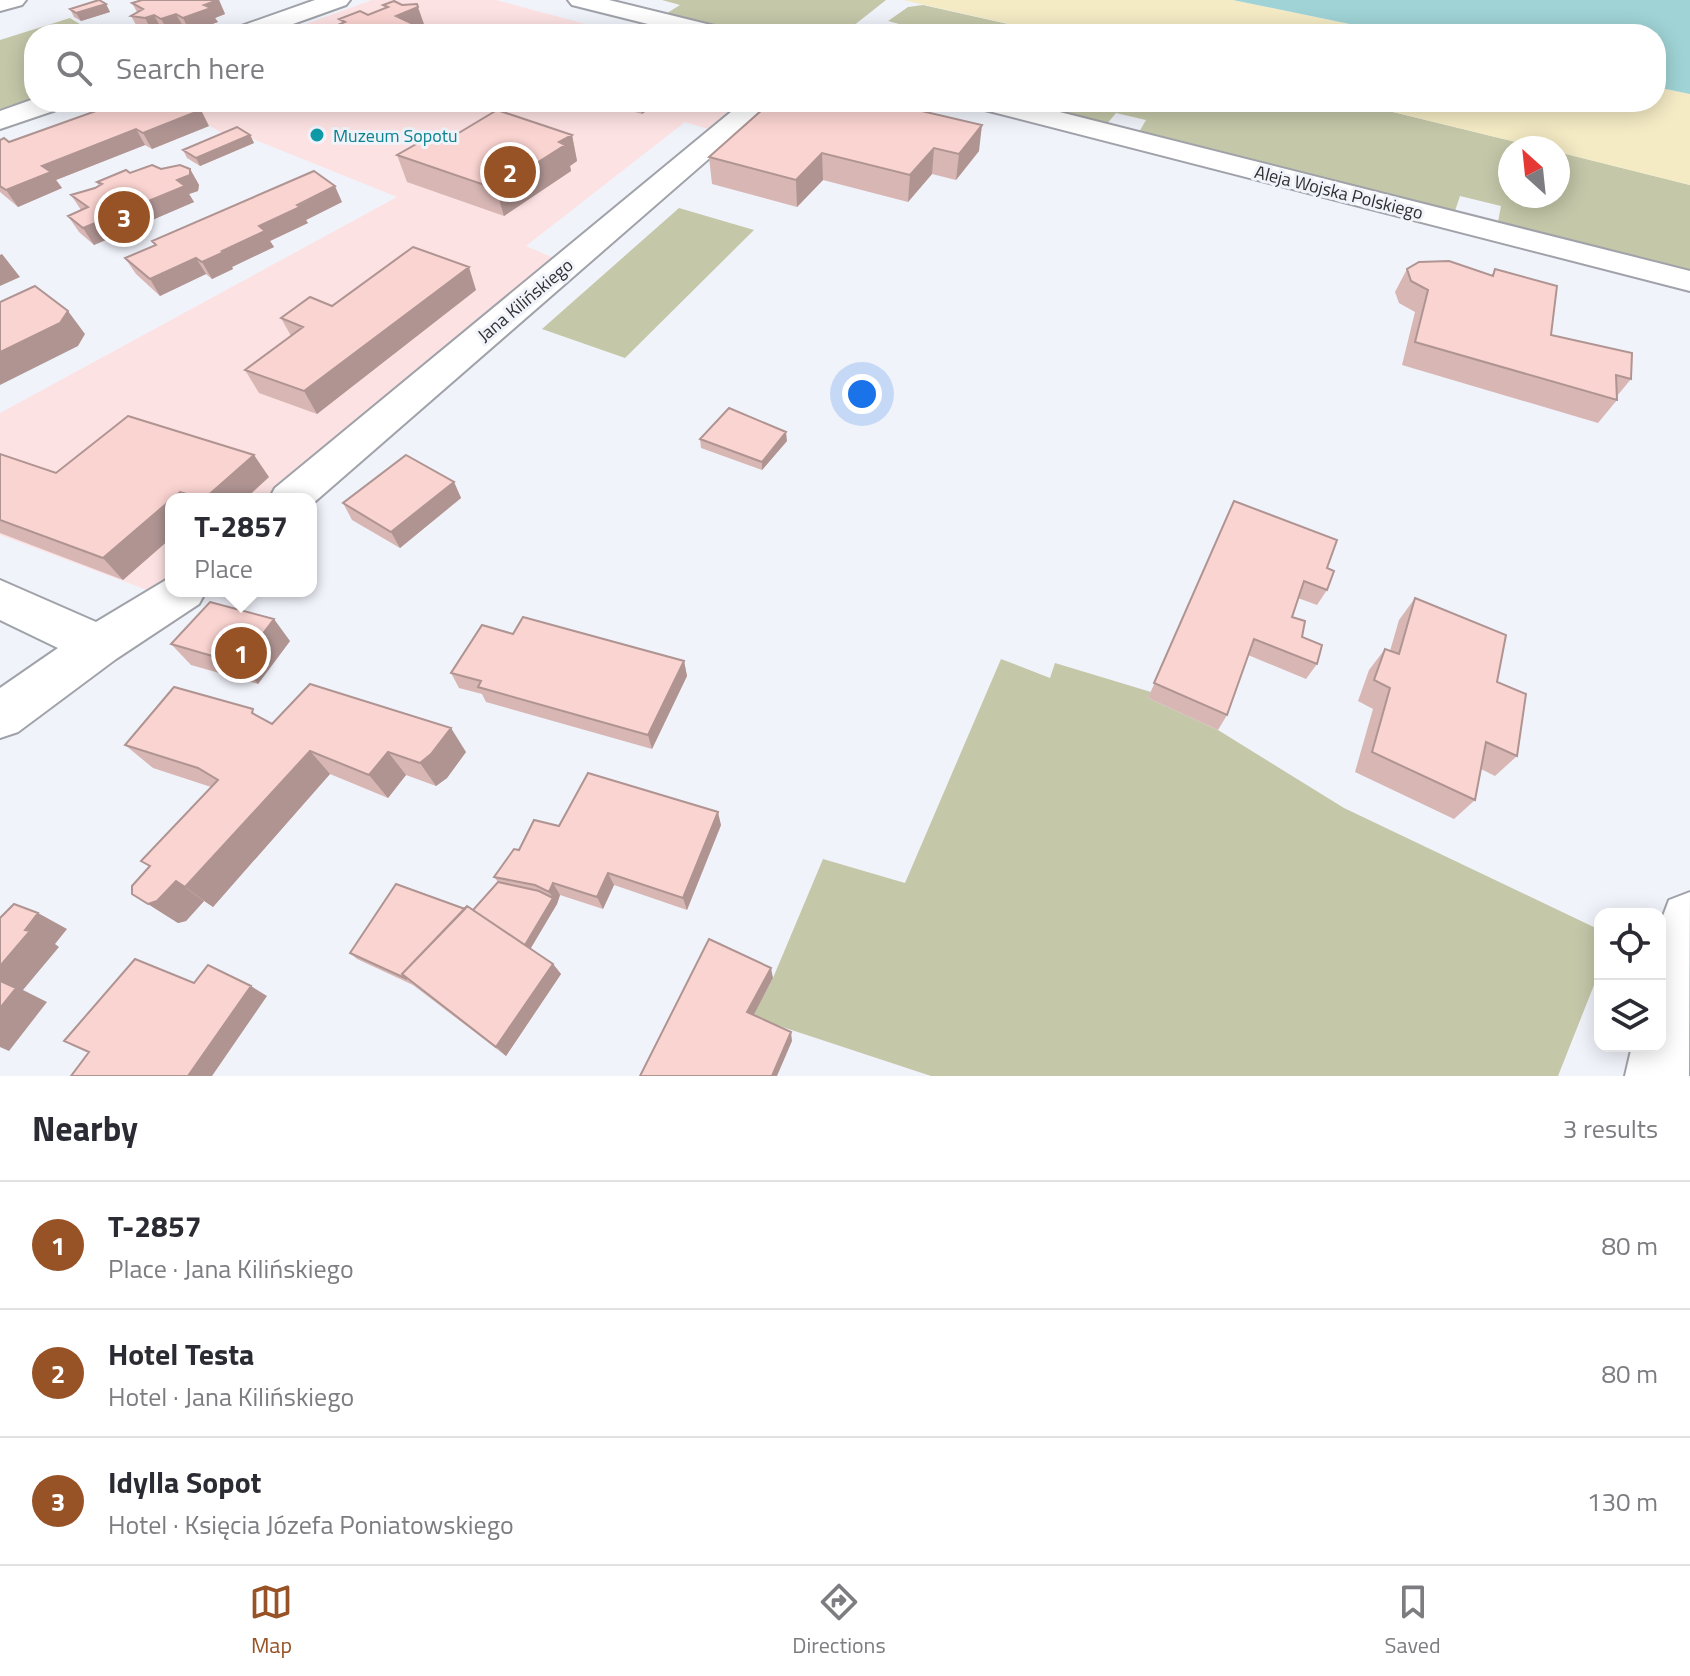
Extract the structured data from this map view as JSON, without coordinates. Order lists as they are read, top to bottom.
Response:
{
  "streets": {
    "street": ["Aleja Wojska Polskiego", "Jana Kilińskiego"]
  },
  "places": ["Muzeum Sopotu"],
  "north": "top left",
  "page": {
    "search": "Search here",
    "pins": ["2", "3", "1"],
    "popup": ["T-2857", "Place"],
    "heading": ["Nearby", "3 results"],
    "list": [
      {
        "mark": "1",
        "name": "T-2857",
        "note": "Place · Jana Kilińskiego",
        "value": "80 m"
      },
      {
        "mark": "2",
        "name": "Hotel Testa",
        "note": "Hotel · Jana Kilińskiego",
        "value": "80 m"
      },
      {
        "mark": "3",
        "name": "Idylla Sopot",
        "note": "Hotel · Księcia Józefa Poniatowskiego",
        "value": "130 m"
      }
    ],
    "nav": ["Map", "Directions", "Saved"]
  }
}
